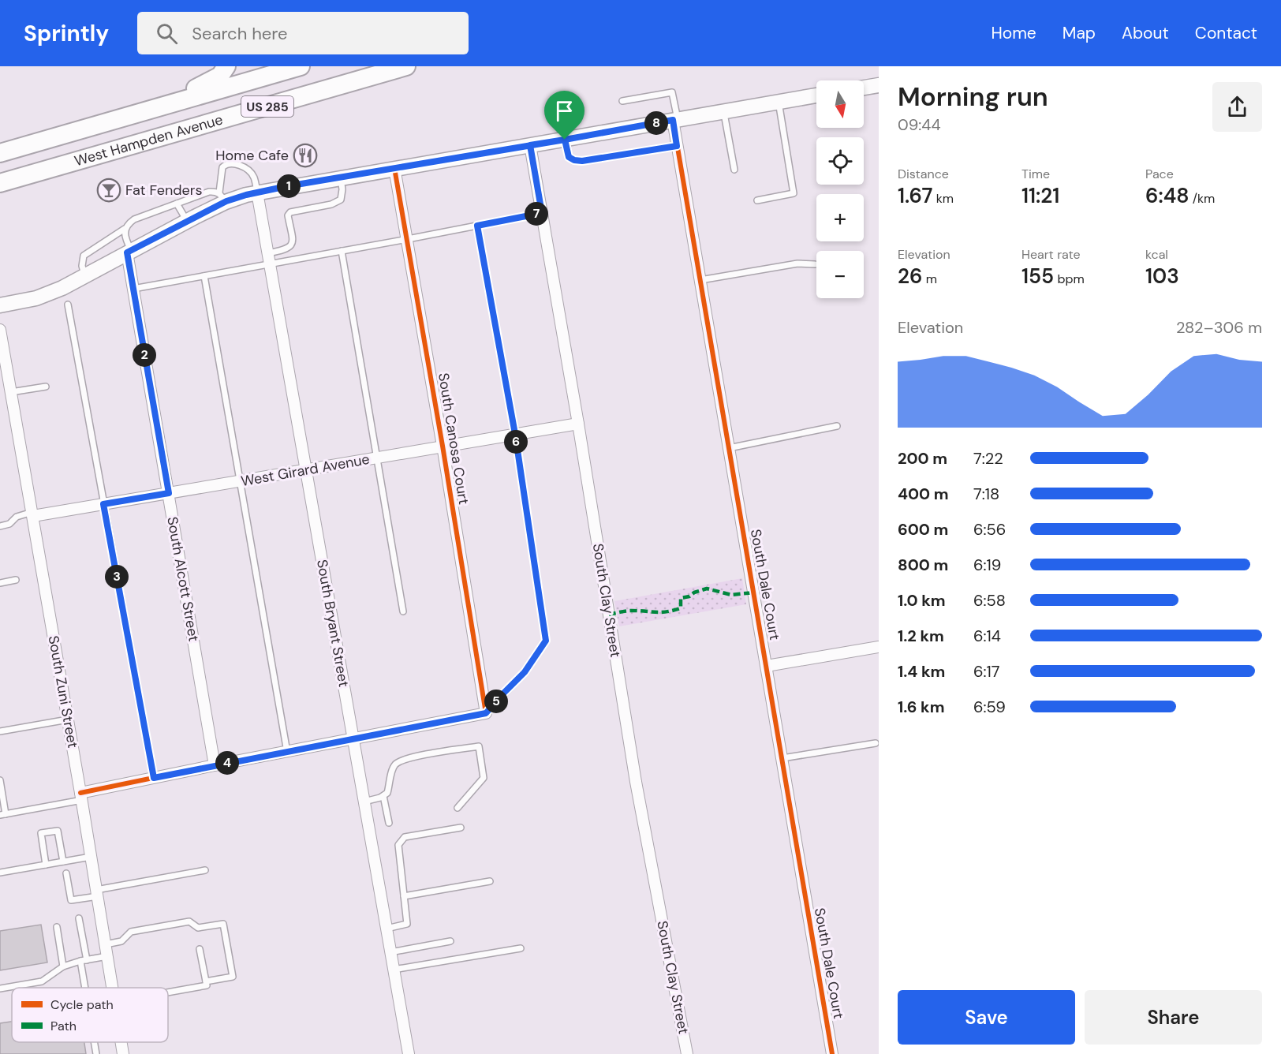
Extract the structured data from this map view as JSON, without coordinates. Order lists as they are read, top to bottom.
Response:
{
  "streets": {
    "highway": ["US 285", "West Hampden Avenue"],
    "street": [
      "South Canosa Court",
      "West Girard Avenue",
      "South Alcott Street",
      "South Dale Court",
      "South Clay Street",
      "South Bryant Street",
      "South Zuni Street"
    ]
  },
  "crossings": [
    ["South Canosa Court", "West Girard Avenue"],
    ["West Girard Avenue", "South Alcott Street"],
    ["West Girard Avenue", "South Clay Street"],
    ["West Girard Avenue", "South Bryant Street"],
    ["West Girard Avenue", "South Zuni Street"]
  ],
  "places": {
    "restaurant": ["Home Cafe"],
    "bar": ["Fat Fenders"]
  },
  "legend": ["Cycle path", "Path"],
  "north": "bottom",
  "page": {
    "header": "Sprintly",
    "search": "Search here",
    "nav": [
      "Home",
      "Map",
      "About",
      "Contact"
    ],
    "heading": ["Morning run", "09:44"],
    "map_buttons": ["+", "−"],
    "pins": [
      "8",
      "1",
      "7",
      "2",
      "6",
      "3",
      "5",
      "4"
    ],
    "stats": [
      ["Distance", "1.67 km"],
      ["Time", "11:21"],
      ["Pace", "6:48 /km"],
      ["Elevation", "26 m"],
      ["Heart rate", "155 bpm"],
      ["kcal", "103"]
    ],
    "chart": ["Elevation", "282–306 m"],
    "list": [
      {
        "name": "200 m",
        "note": "7:22"
      },
      {
        "name": "400 m",
        "note": "7:18"
      },
      {
        "name": "600 m",
        "note": "6:56"
      },
      {
        "name": "800 m",
        "note": "6:19"
      },
      {
        "name": "1.0 km",
        "note": "6:58"
      },
      {
        "name": "1.2 km",
        "note": "6:14"
      },
      {
        "name": "1.4 km",
        "note": "6:17"
      },
      {
        "name": "1.6 km",
        "note": "6:59"
      }
    ],
    "buttons": ["Save", "Share"]
  }
}
